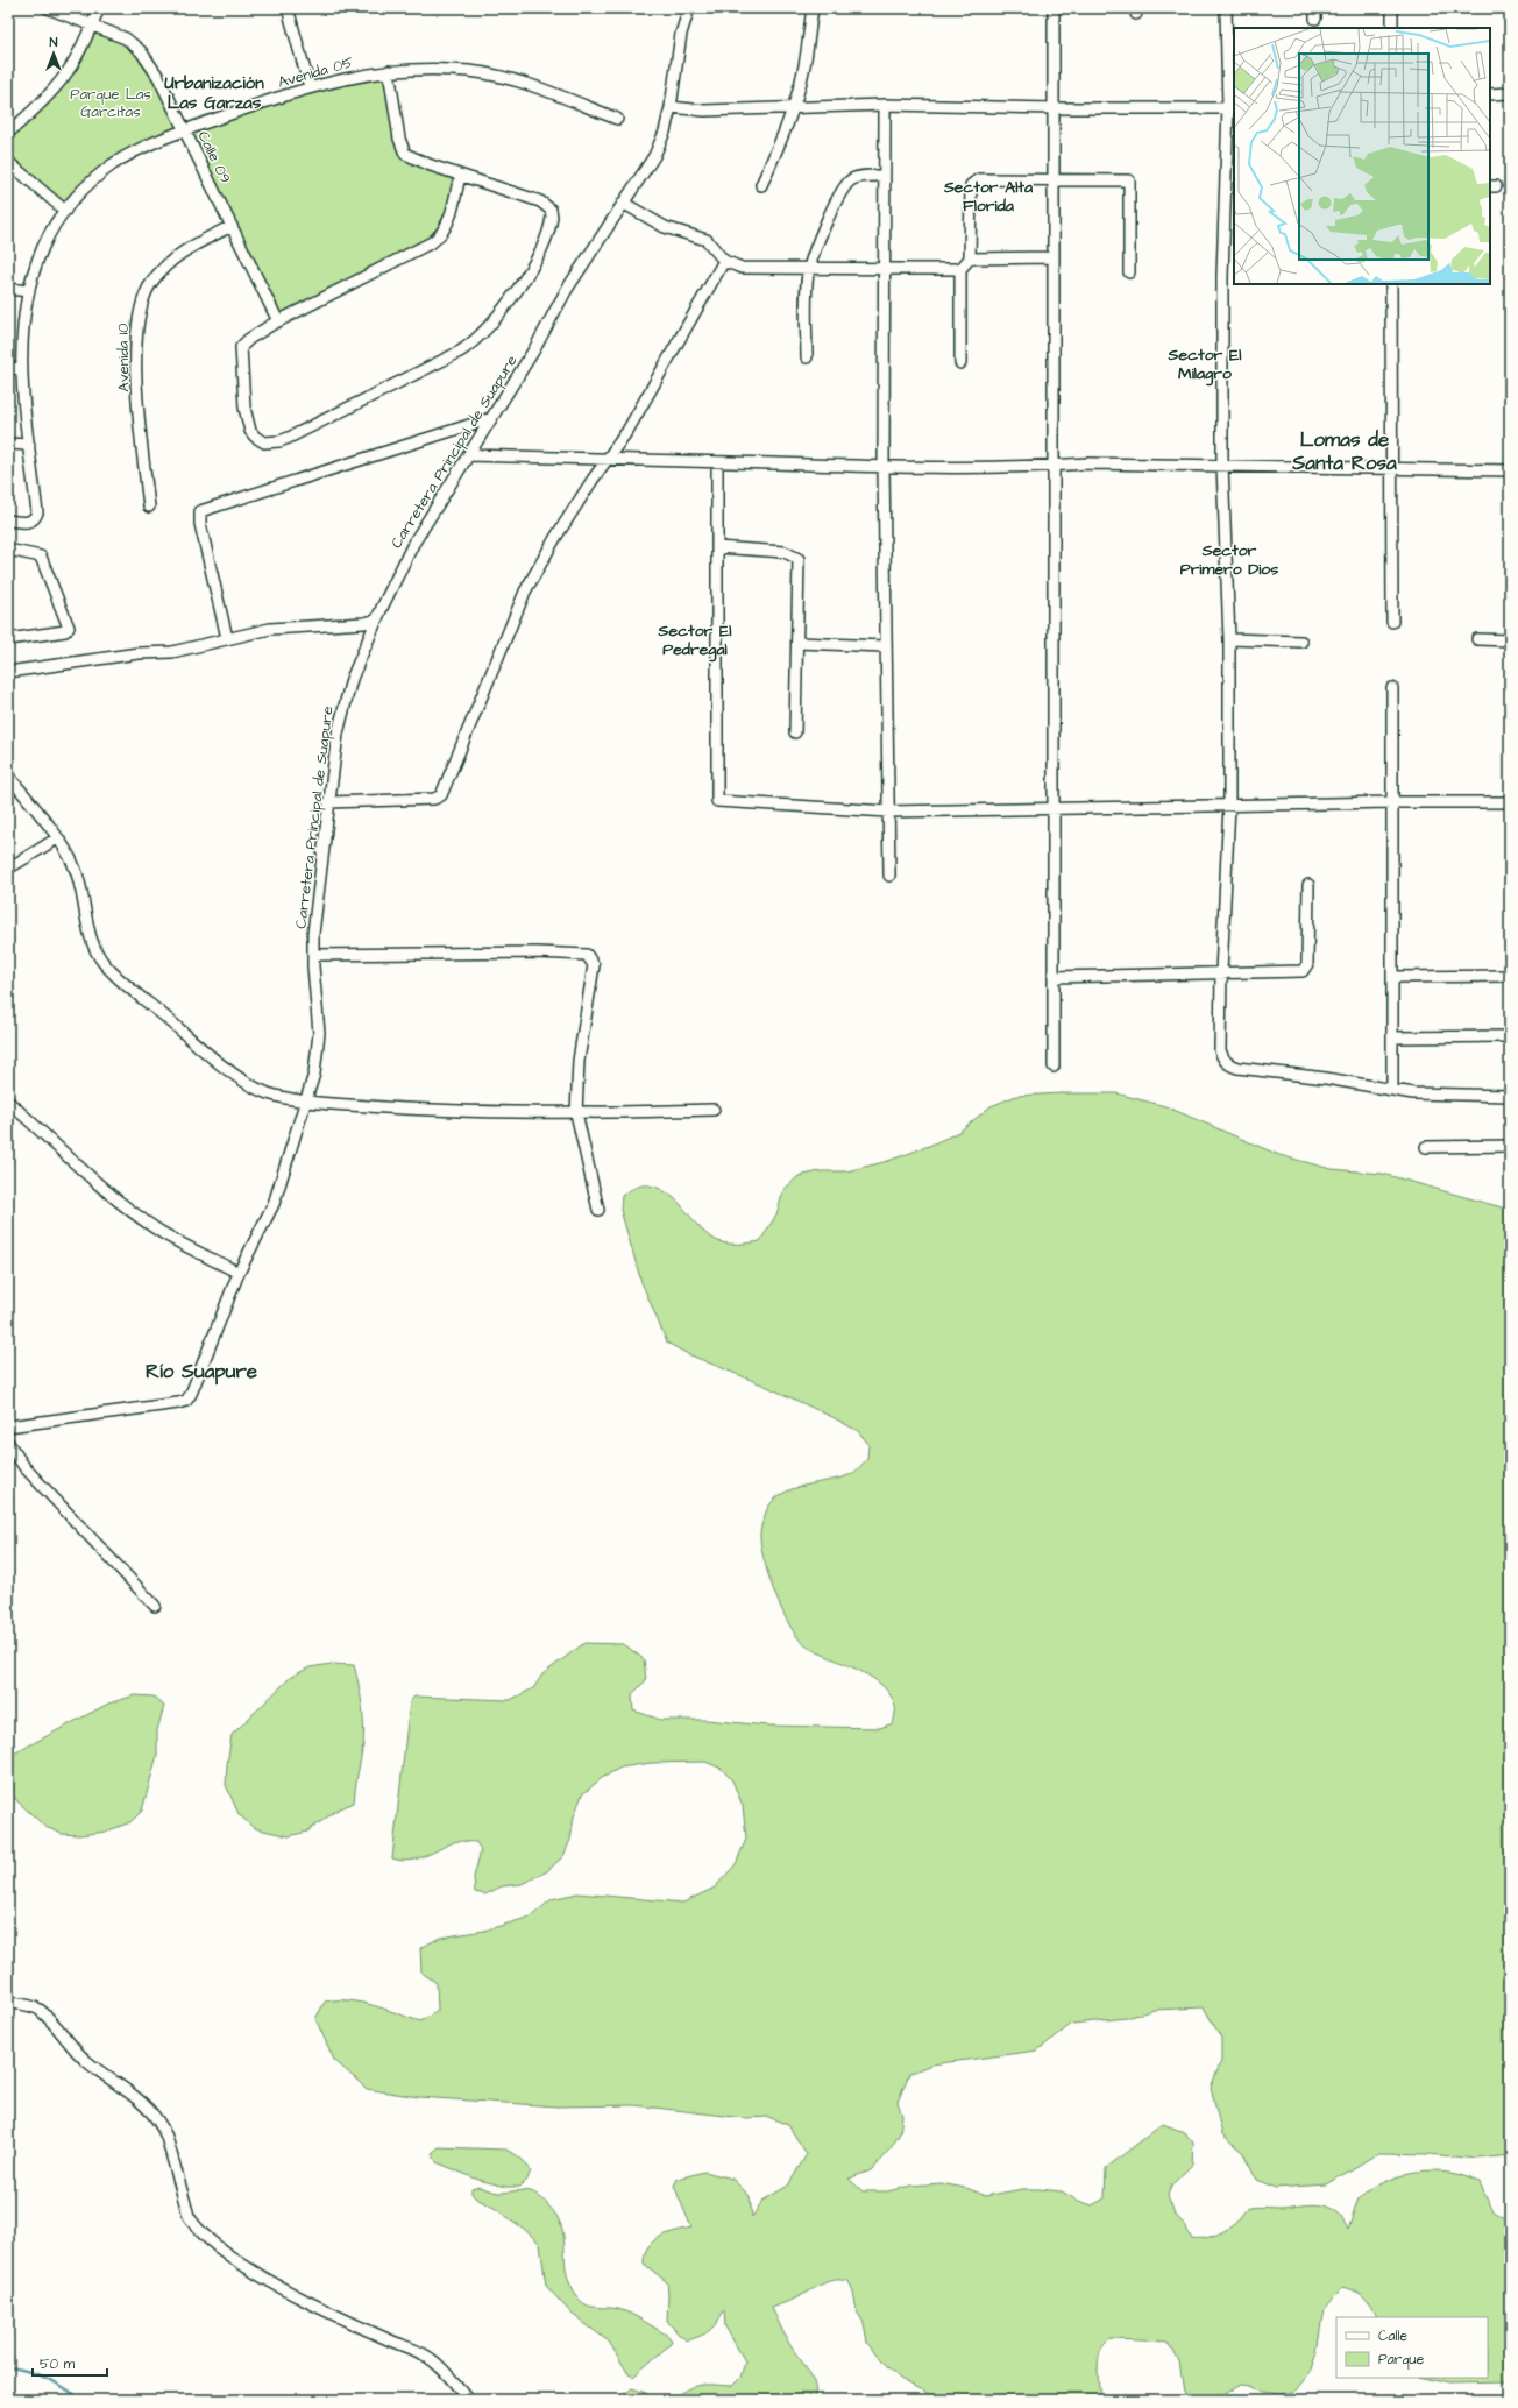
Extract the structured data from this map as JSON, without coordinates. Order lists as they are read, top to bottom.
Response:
{
  "streets": {
    "street": [
      "Avenida 05",
      "Calle 09",
      "Avenida 10",
      "Carretera Principal de Suapure"
    ]
  },
  "crossings": [
    ["Avenida 05", "Calle 09"],
    ["Calle 09", "Avenida 10"]
  ],
  "districts": [
    "Urbanización Las Garzas",
    "Sector Alta Florida",
    "Sector El Milagro",
    "Lomas de Santa Rosa",
    "Sector Primero Dios",
    "Sector El Pedregal",
    "Río Suapure"
  ],
  "parks": ["Parque Las Garcitas"],
  "legend": ["Calle", "Parque"],
  "scale_bar": "50 m",
  "north": "top"
}
